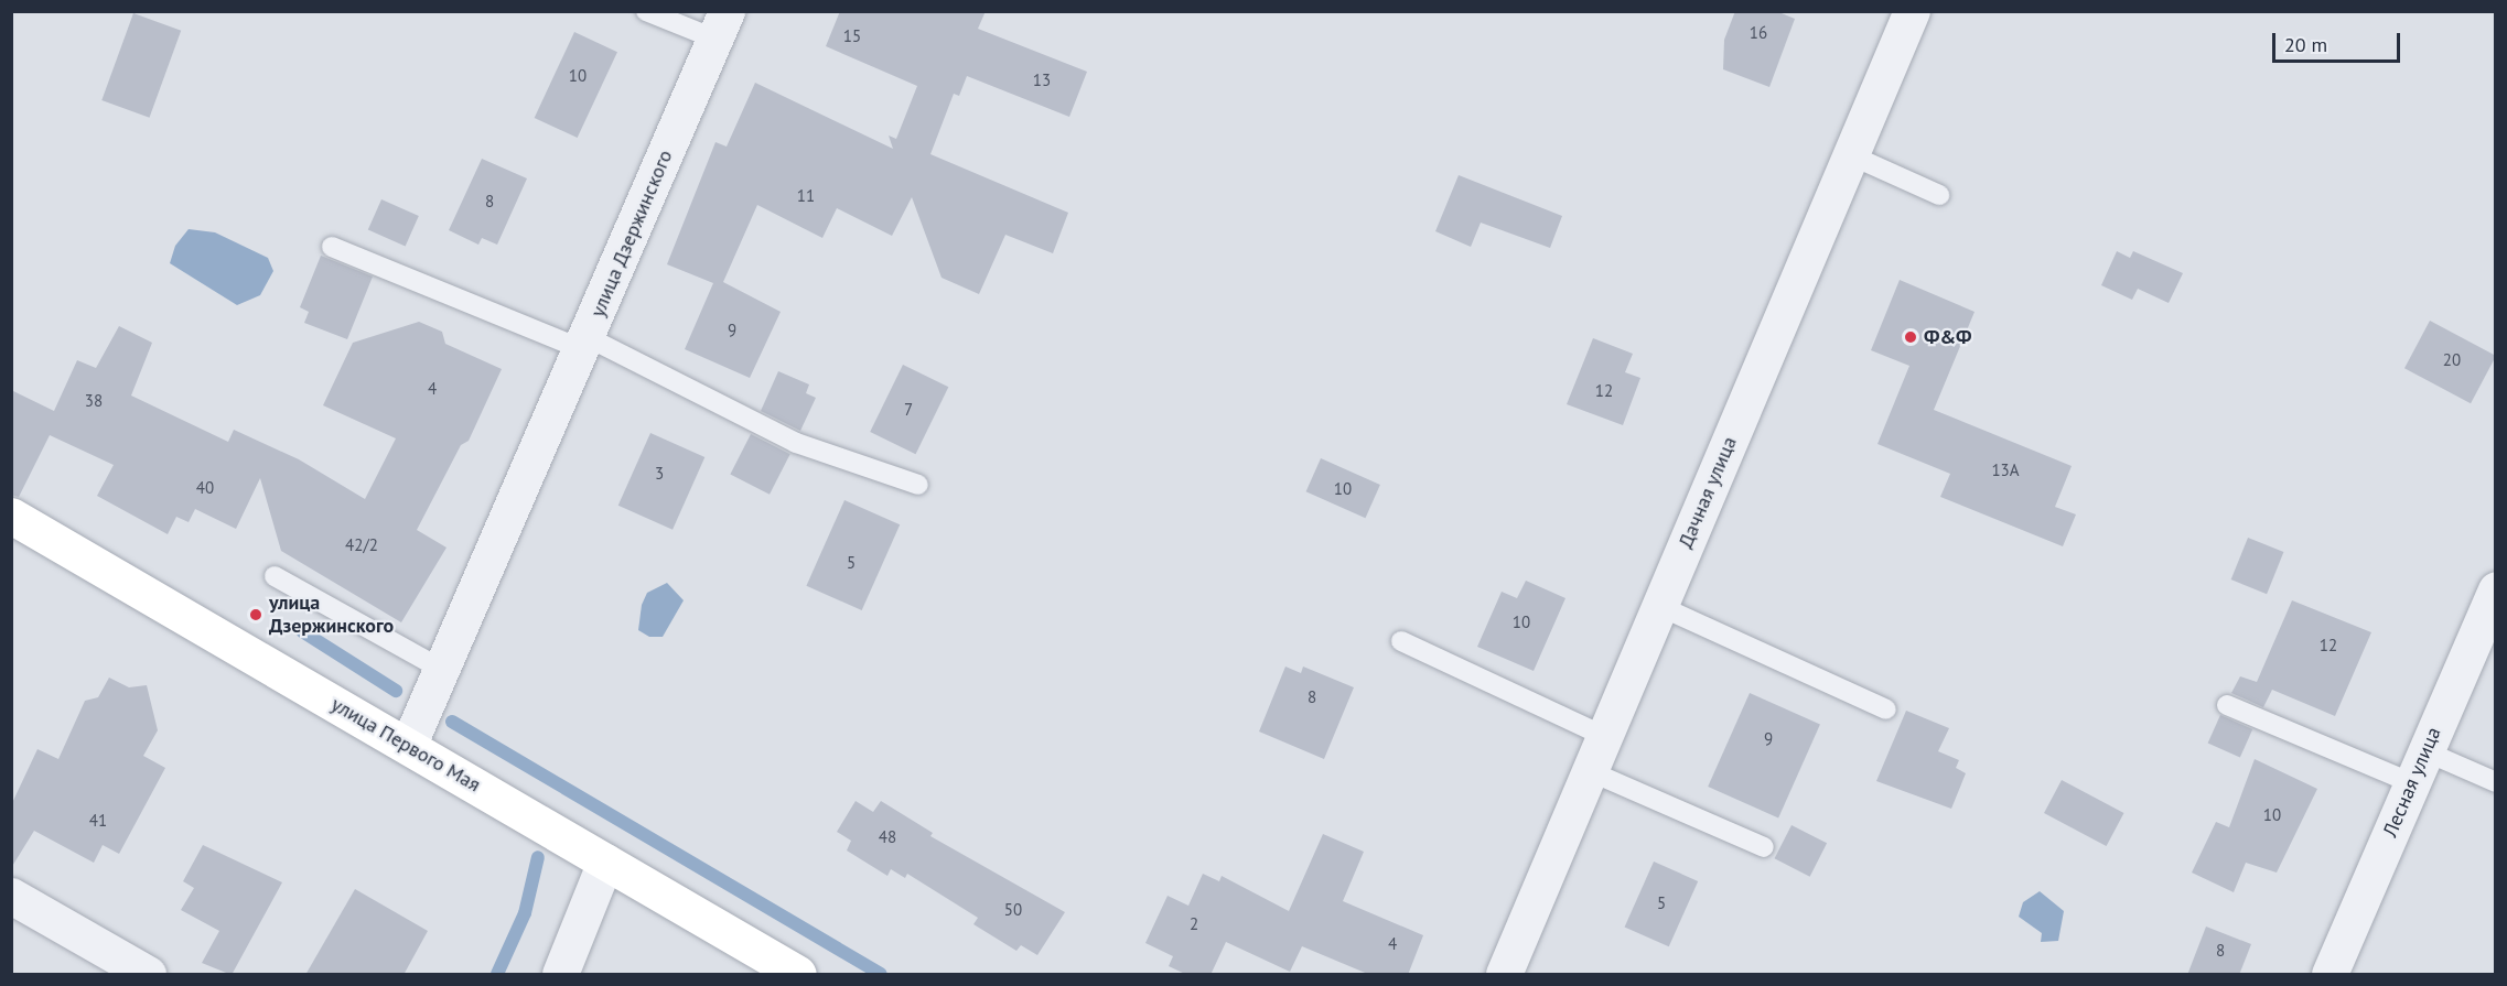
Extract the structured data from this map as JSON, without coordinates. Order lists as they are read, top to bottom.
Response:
{
  "streets": {
    "street": [
      "улица Дзержинского",
      "Дачная улица",
      "улица Первого Мая",
      "Лесная улица"
    ]
  },
  "crossings": [
    ["улица Дзержинского", "улица Первого Мая"]
  ],
  "places": ["Ф&Ф", "улица Дзержинского"],
  "house_numbers": [
    "16",
    "15",
    "10",
    "13",
    "11",
    "8",
    "9",
    "20",
    "4",
    "12",
    "38",
    "7",
    "13А",
    "3",
    "40",
    "10",
    "42/2",
    "5",
    "10",
    "12",
    "8",
    "9",
    "10",
    "41",
    "48",
    "5",
    "50",
    "2",
    "4",
    "8"
  ],
  "scale_bar": "20 m"
}
